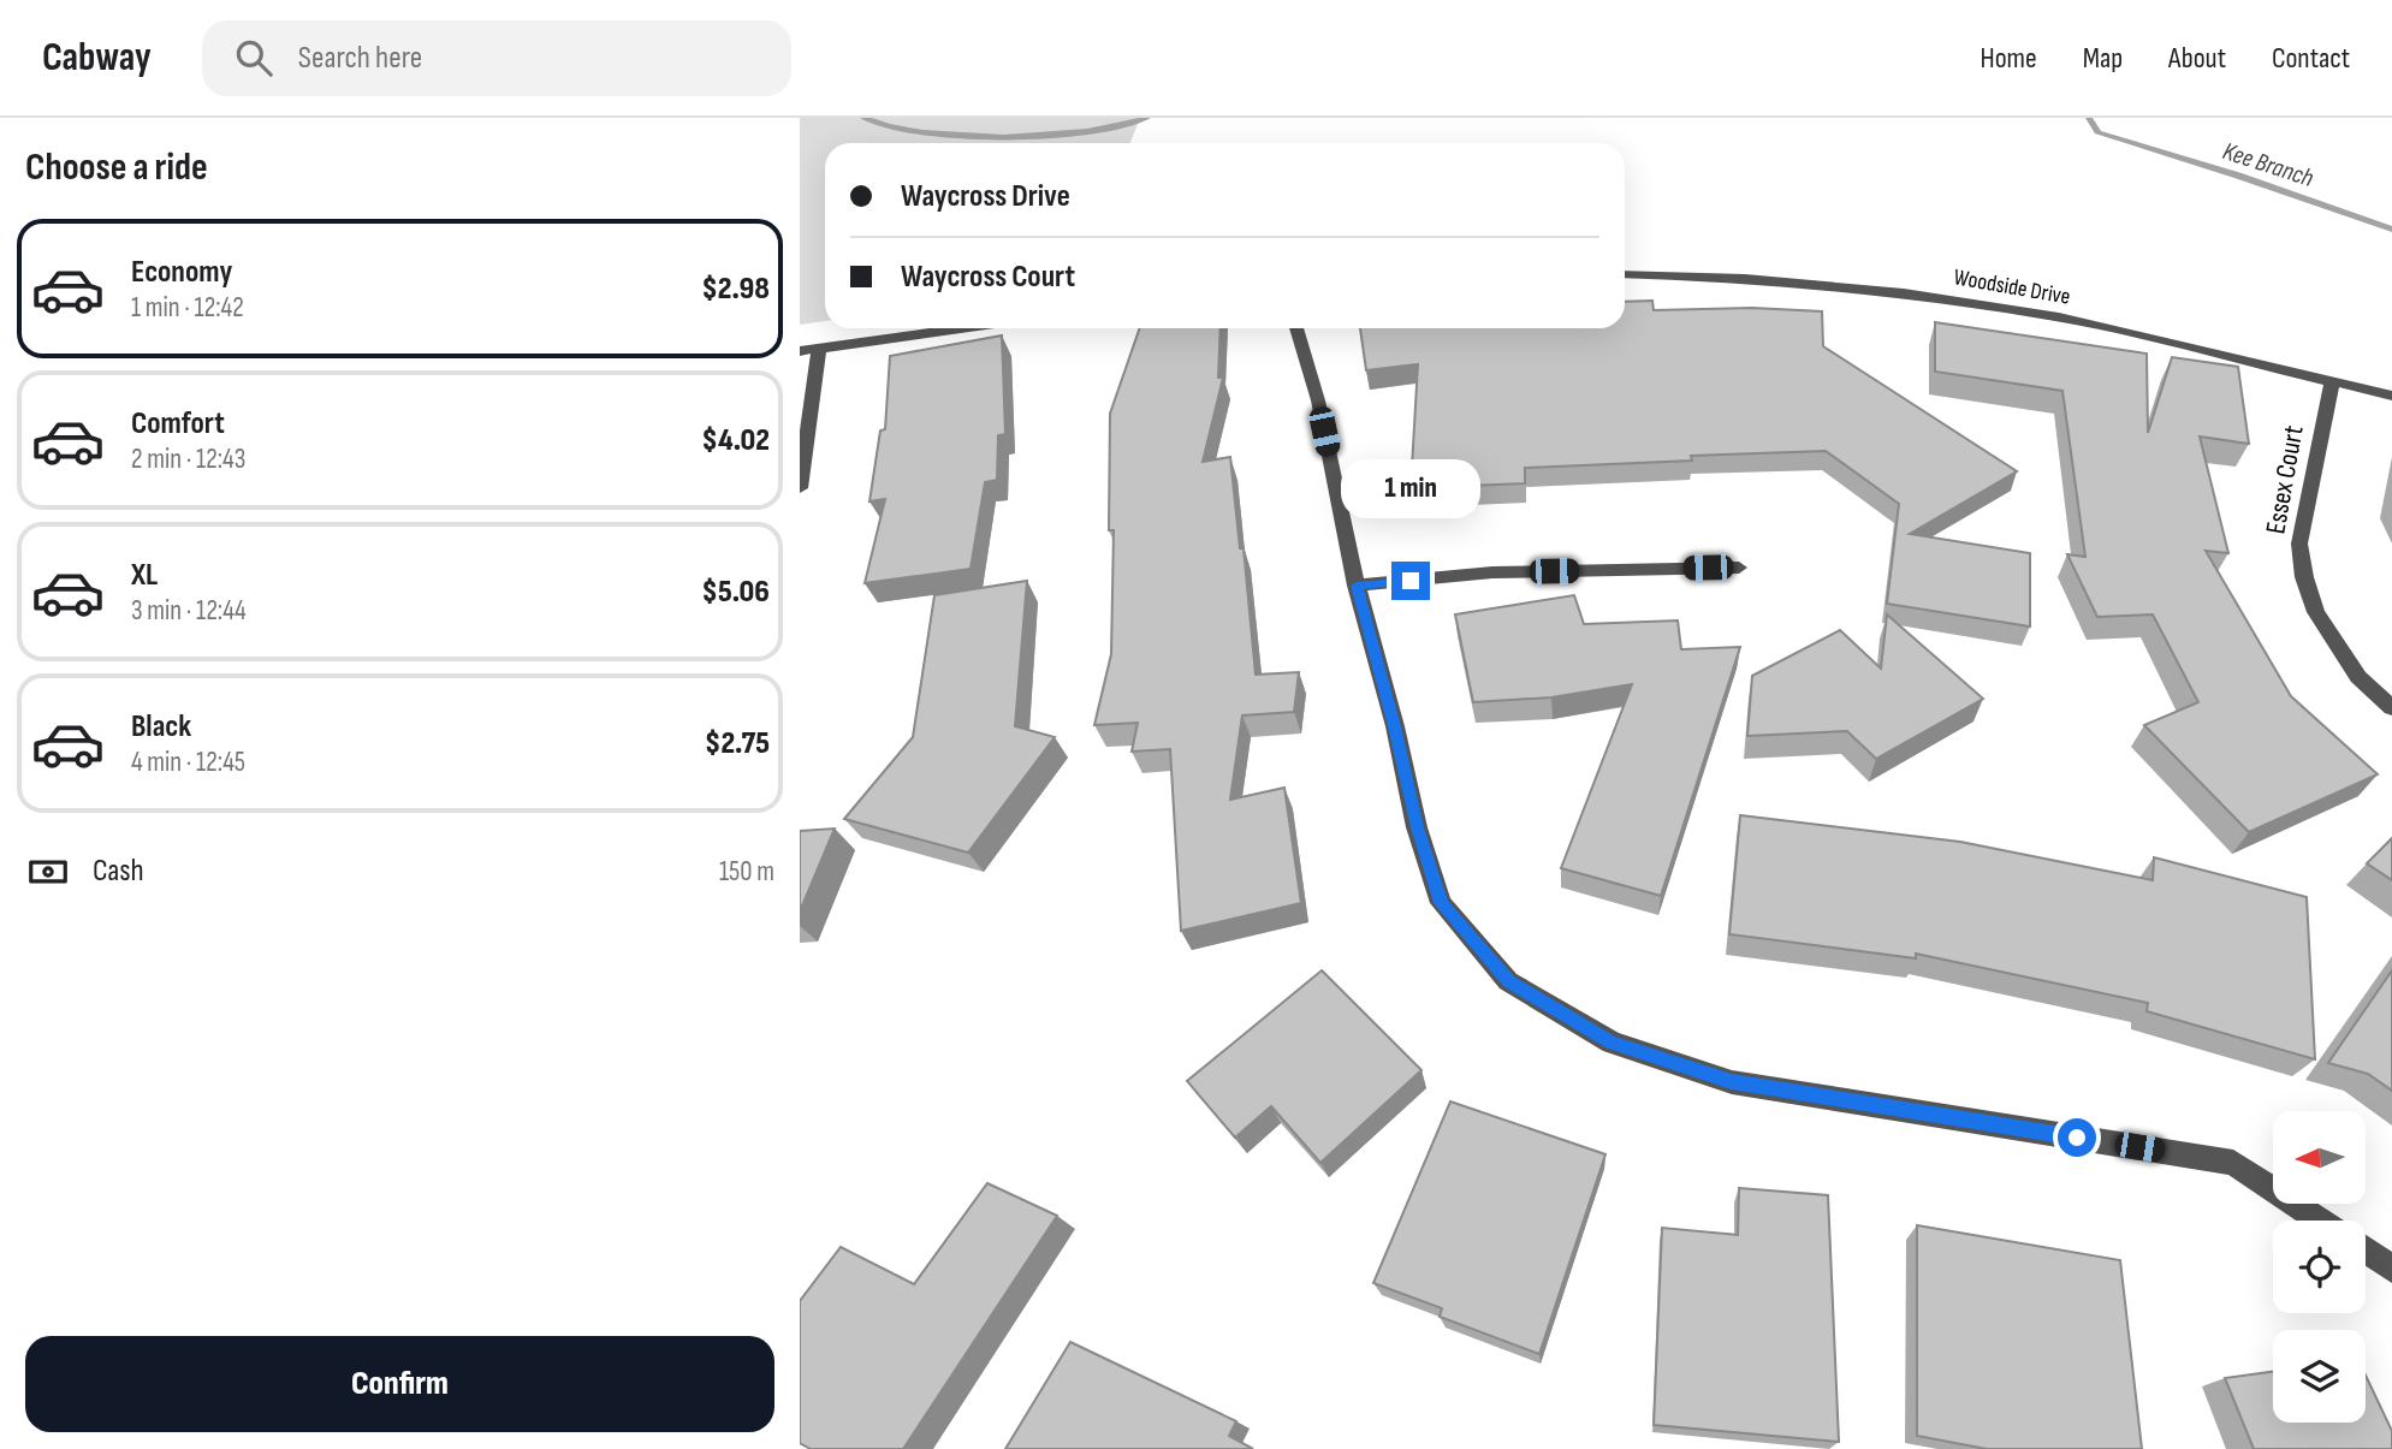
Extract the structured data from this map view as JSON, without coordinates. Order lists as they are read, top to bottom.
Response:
{
  "streets": {
    "street": ["Woodside Drive", "Essex Court"]
  },
  "crossings": [
    ["Woodside Drive", "Essex Court"]
  ],
  "water": ["Kee Branch"],
  "north": "left",
  "page": {
    "header": "Cabway",
    "search": "Search here",
    "nav": [
      "Home",
      "Map",
      "About",
      "Contact"
    ],
    "heading": "Choose a ride",
    "banner": ["Waycross Drive", "Waycross Court"],
    "list": [
      {
        "name": "Economy",
        "note": "1 min · 12:42",
        "value": "$2.98"
      },
      {
        "name": "Comfort",
        "note": "2 min · 12:43",
        "value": "$4.02"
      },
      {
        "name": "XL",
        "note": "3 min · 12:44",
        "value": "$5.06"
      },
      {
        "name": "Black",
        "note": "4 min · 12:45",
        "value": "$2.75"
      }
    ],
    "bubble": "1 min",
    "pay": ["Cash", "150 m"],
    "buttons": "Confirm"
  }
}
